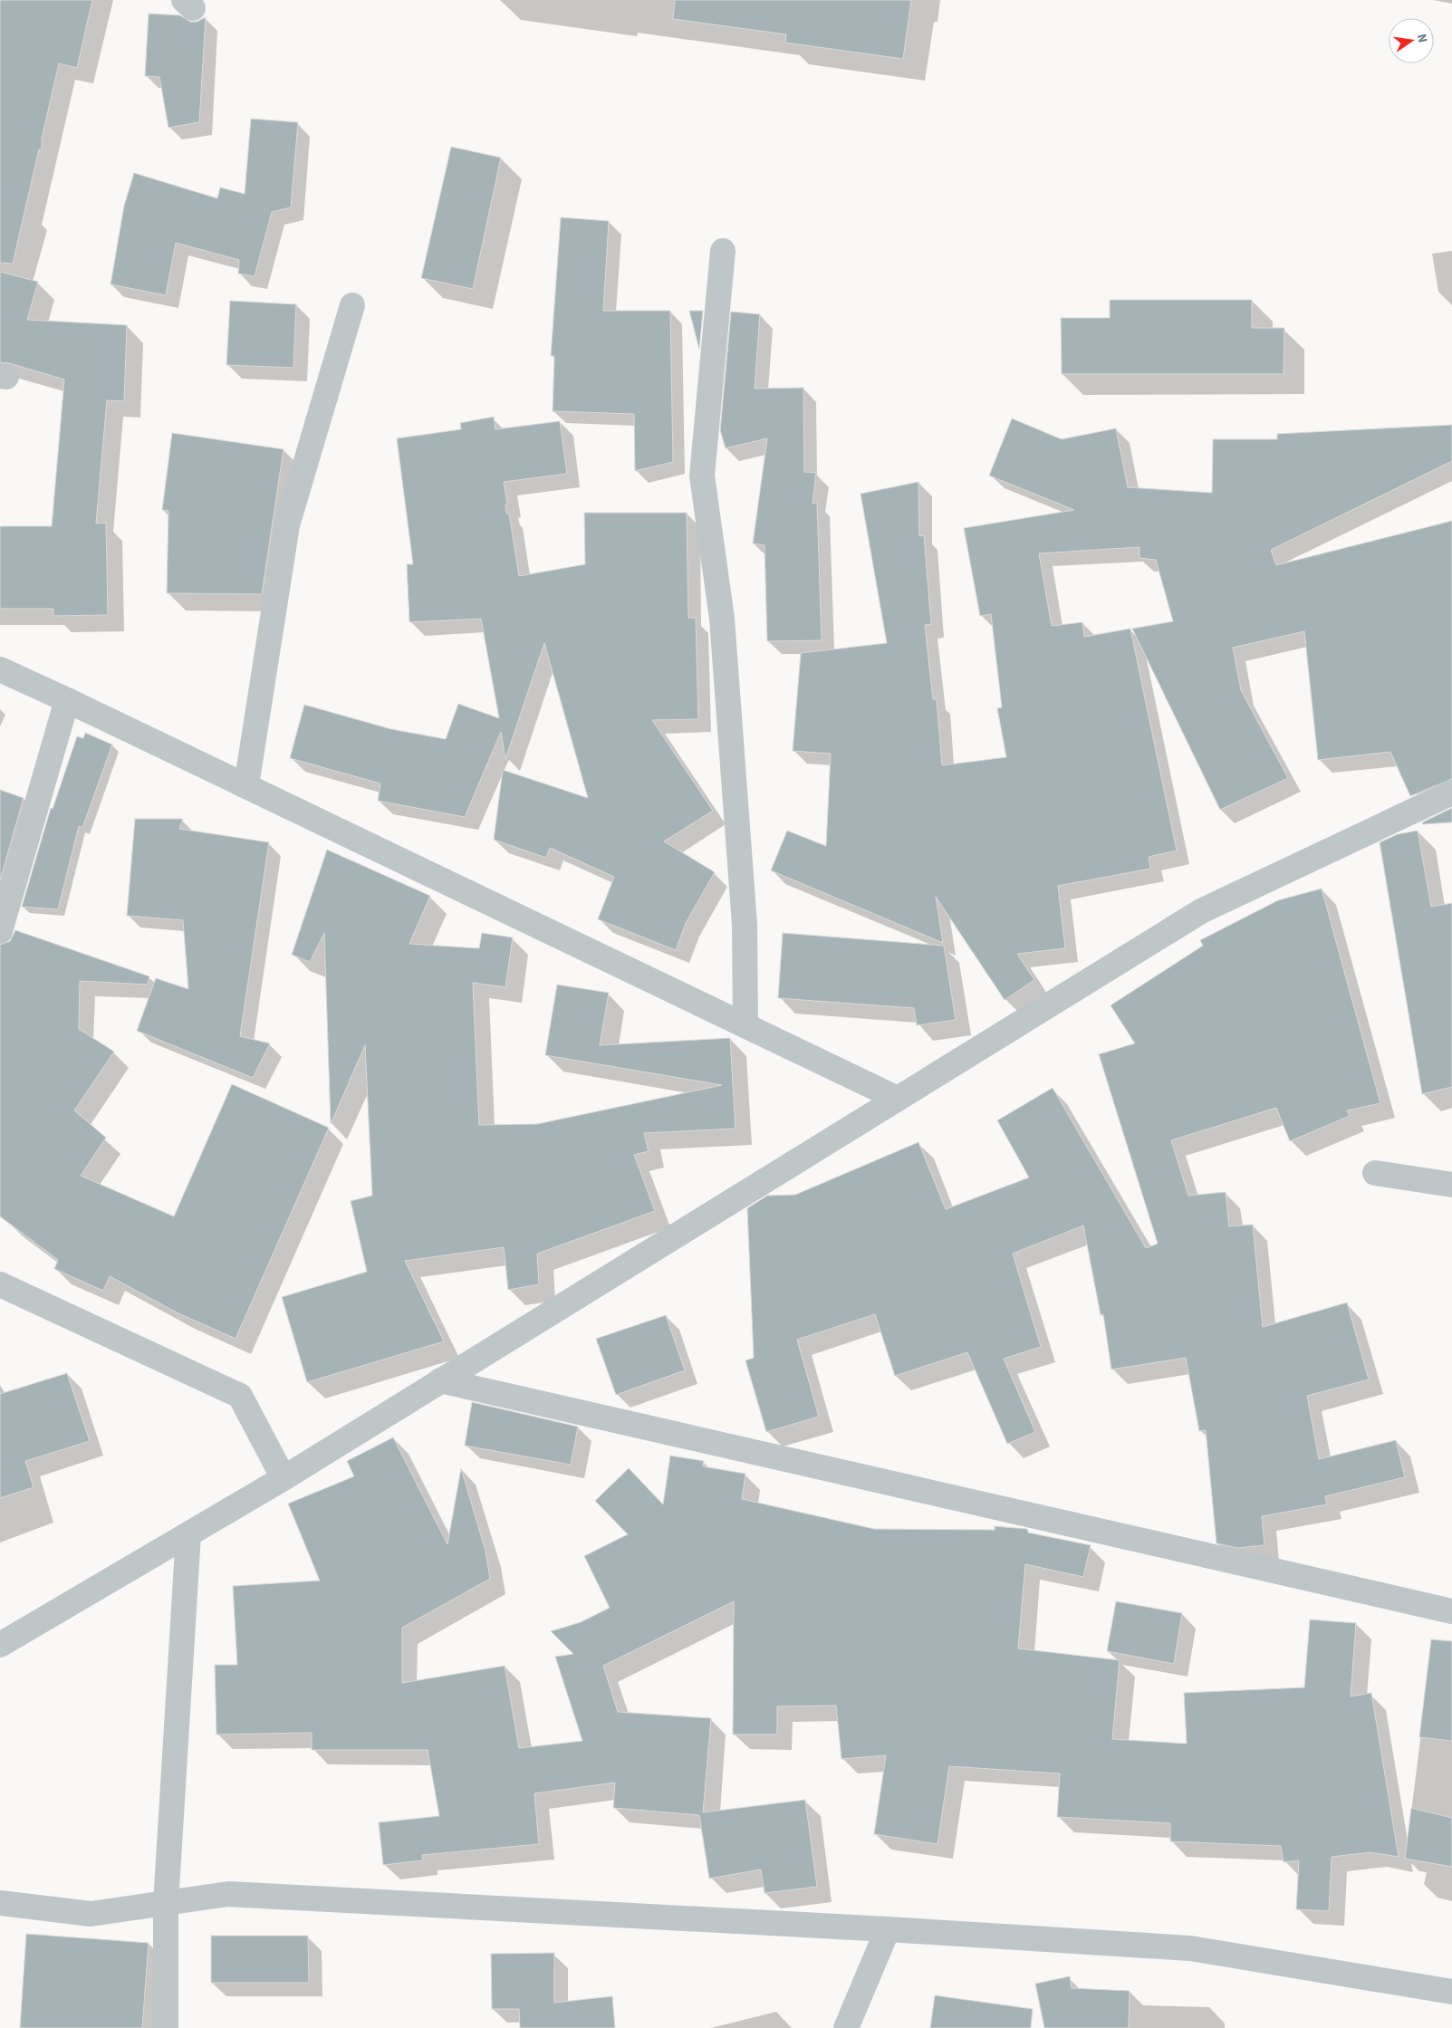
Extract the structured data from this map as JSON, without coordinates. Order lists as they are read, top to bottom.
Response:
{
  "north": "right"
}
